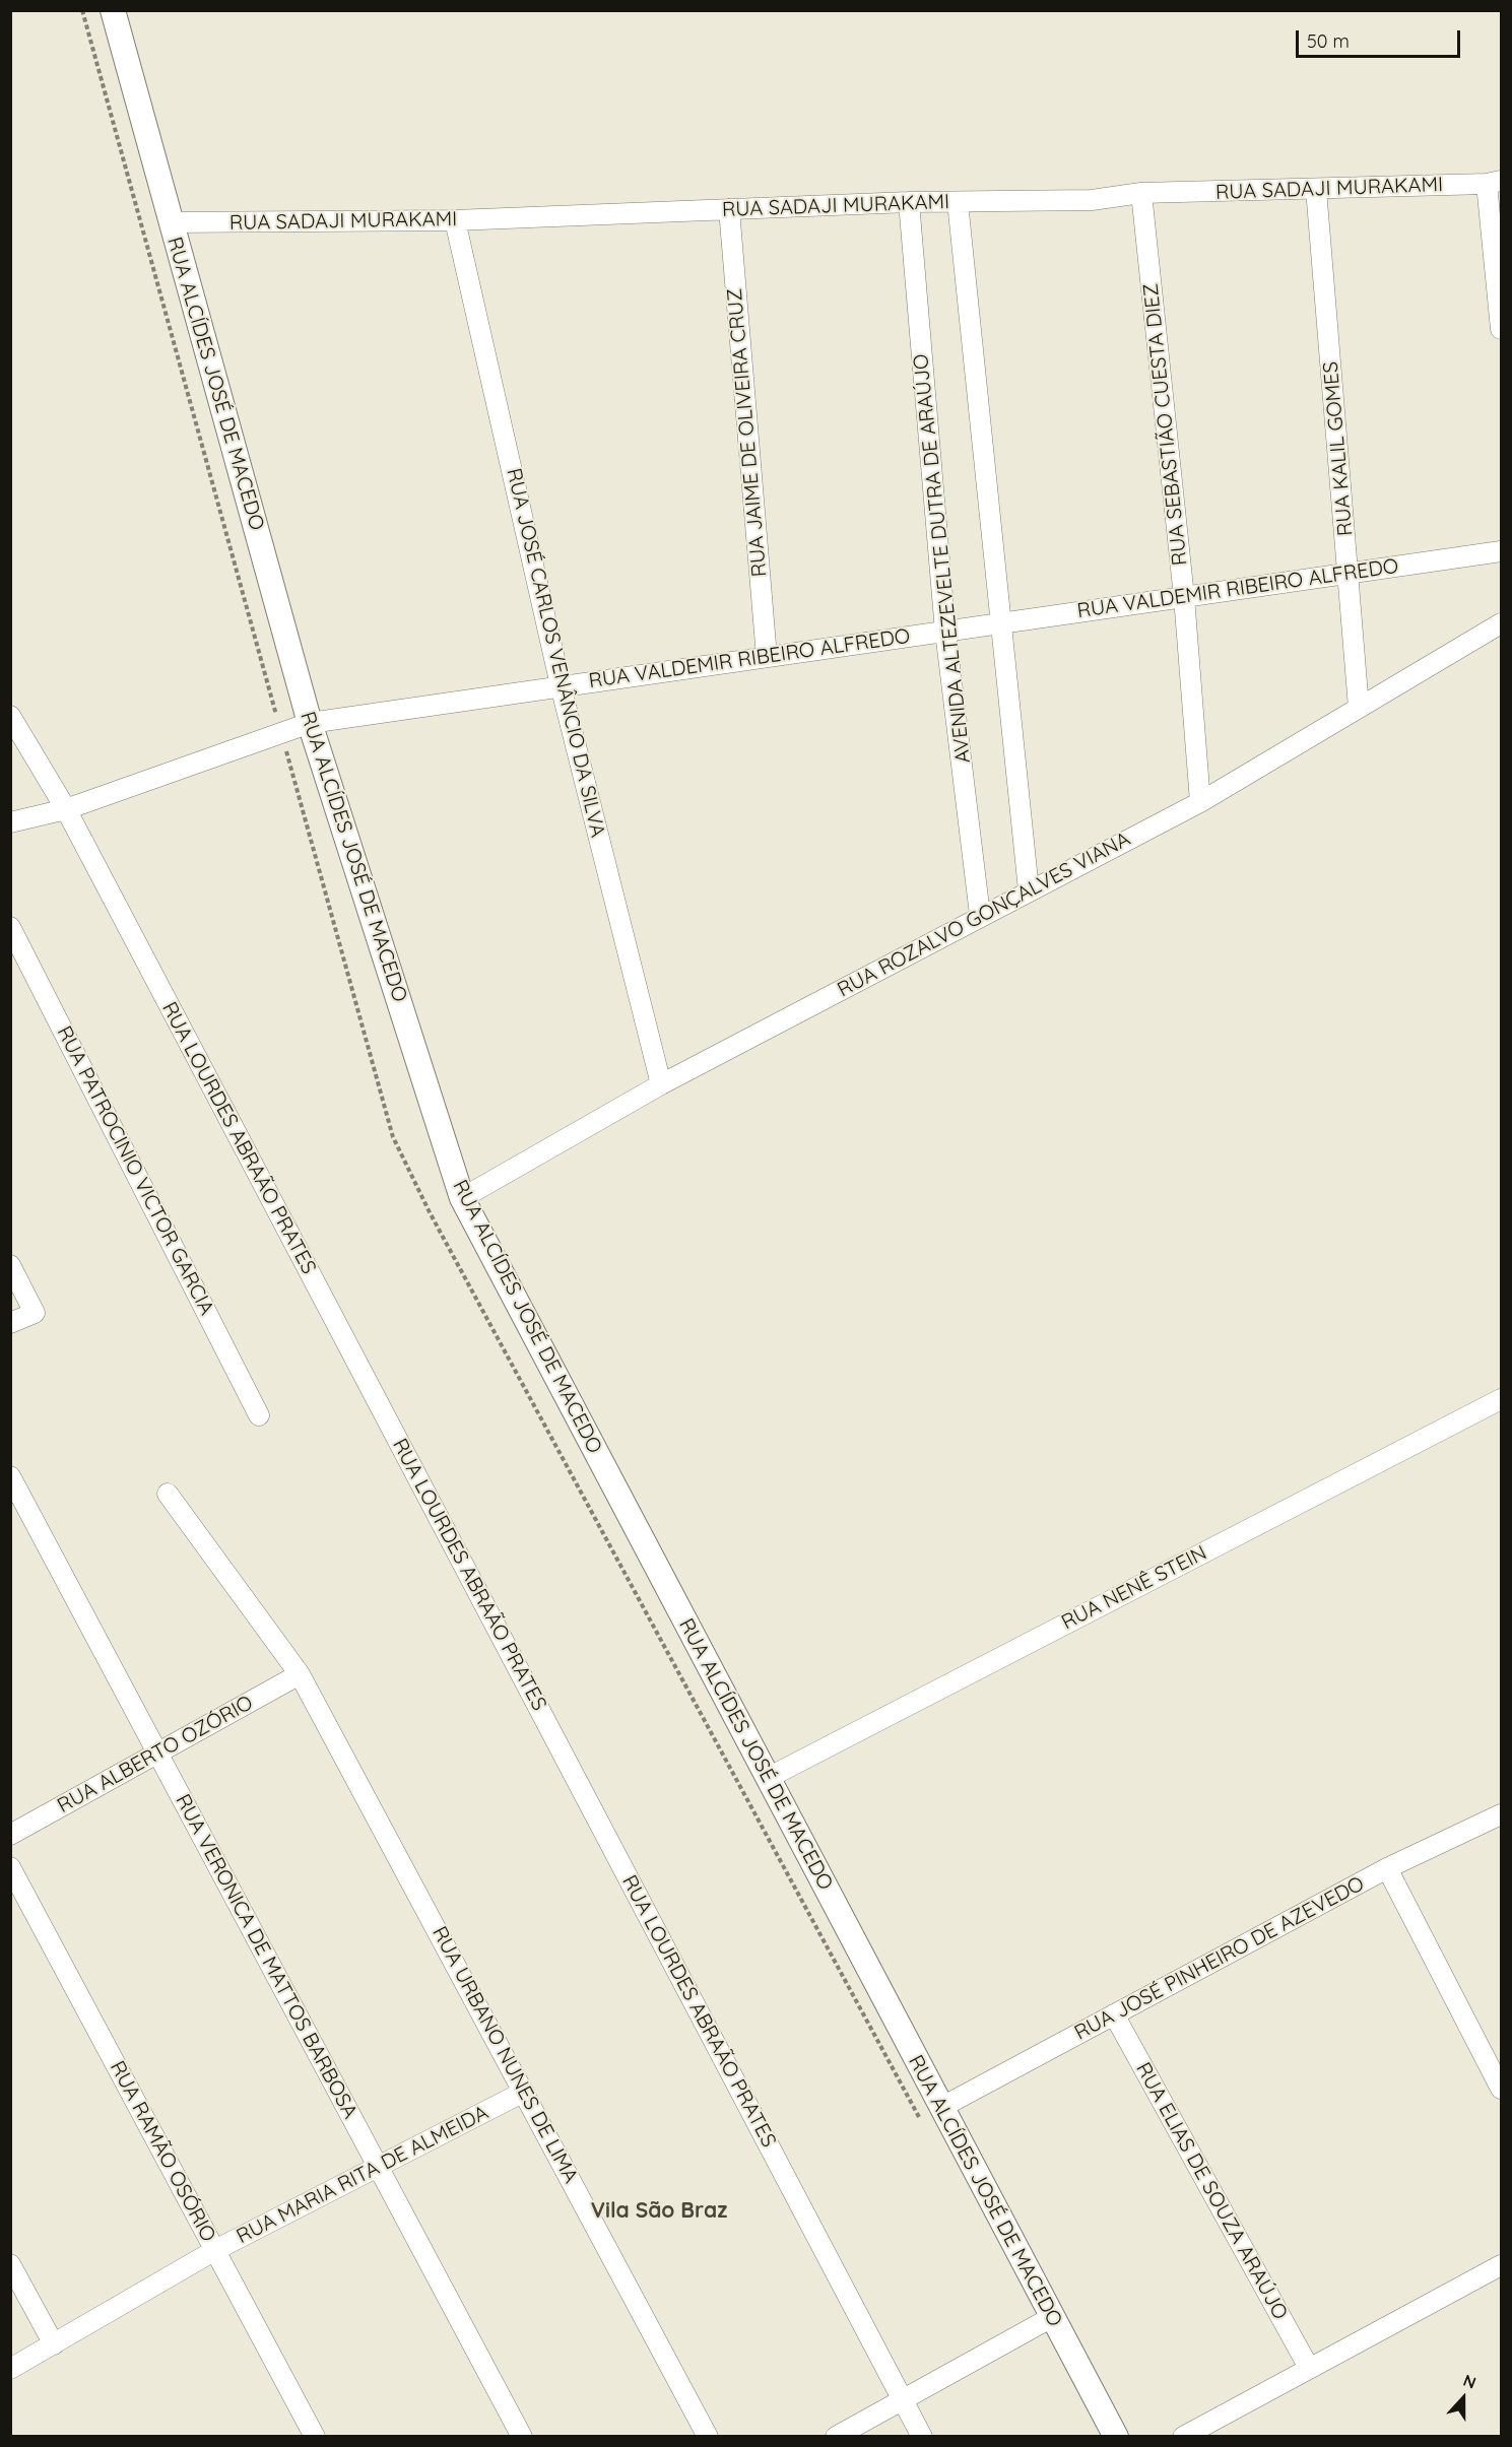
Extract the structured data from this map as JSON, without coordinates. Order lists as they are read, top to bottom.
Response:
{
  "streets": {
    "street": [
      "RUA SADAJI MURAKAMI",
      "RUA ALCÍDES JOSÉ DE MACEDO",
      "RUA SEBASTIÃO CUESTA DIEZ",
      "RUA JAIME DE OLIVEIRA CRUZ",
      "RUA KALIL GOMES",
      "AVENIDA ALTEZEVELTE DUTRA DE ARAÚJO",
      "RUA VALDEMIR RIBEIRO ALFREDO",
      "RUA JOSÉ CARLOS VENÂNCIO DA SILVA",
      "RUA ROZALVO GONÇALVES VIANA",
      "RUA LOURDES ABRAÃO PRATES",
      "RUA PATROCINIO VICTOR GARCIA",
      "RUA NENÊ STEIN",
      "RUA ALBERTO OZÓRIO",
      "RUA VERONICA DE MATTOS BARBOSA",
      "RUA JOSÉ PINHEIRO DE AZEVEDO",
      "RUA URBANO NUNES DE LIMA",
      "RUA RAMÃO OSÓRIO",
      "RUA MARIA RITA DE ALMEIDA",
      "RUA ELIAS DE SOUZA ARAÚJO"
    ]
  },
  "crossings": [
    ["RUA SADAJI MURAKAMI", "RUA ALCÍDES JOSÉ DE MACEDO"],
    ["RUA SADAJI MURAKAMI", "RUA SEBASTIÃO CUESTA DIEZ"],
    ["RUA SADAJI MURAKAMI", "RUA JAIME DE OLIVEIRA CRUZ"],
    ["RUA SADAJI MURAKAMI", "RUA KALIL GOMES"],
    ["RUA SADAJI MURAKAMI", "AVENIDA ALTEZEVELTE DUTRA DE ARAÚJO"],
    ["RUA SADAJI MURAKAMI", "RUA JOSÉ CARLOS VENÂNCIO DA SILVA"],
    ["RUA ALCÍDES JOSÉ DE MACEDO", "RUA VALDEMIR RIBEIRO ALFREDO"],
    ["RUA ALCÍDES JOSÉ DE MACEDO", "RUA ROZALVO GONÇALVES VIANA"],
    ["RUA ALCÍDES JOSÉ DE MACEDO", "RUA NENÊ STEIN"],
    ["RUA ALCÍDES JOSÉ DE MACEDO", "RUA JOSÉ PINHEIRO DE AZEVEDO"],
    ["RUA SEBASTIÃO CUESTA DIEZ", "RUA VALDEMIR RIBEIRO ALFREDO"],
    ["RUA SEBASTIÃO CUESTA DIEZ", "RUA ROZALVO GONÇALVES VIANA"],
    ["RUA JAIME DE OLIVEIRA CRUZ", "RUA VALDEMIR RIBEIRO ALFREDO"],
    ["RUA KALIL GOMES", "RUA VALDEMIR RIBEIRO ALFREDO"],
    ["RUA KALIL GOMES", "RUA ROZALVO GONÇALVES VIANA"],
    ["AVENIDA ALTEZEVELTE DUTRA DE ARAÚJO", "RUA VALDEMIR RIBEIRO ALFREDO"],
    ["AVENIDA ALTEZEVELTE DUTRA DE ARAÚJO", "RUA ROZALVO GONÇALVES VIANA"],
    ["RUA VALDEMIR RIBEIRO ALFREDO", "RUA JOSÉ CARLOS VENÂNCIO DA SILVA"],
    ["RUA VALDEMIR RIBEIRO ALFREDO", "RUA LOURDES ABRAÃO PRATES"],
    ["RUA JOSÉ CARLOS VENÂNCIO DA SILVA", "RUA ROZALVO GONÇALVES VIANA"],
    ["RUA ALBERTO OZÓRIO", "RUA VERONICA DE MATTOS BARBOSA"],
    ["RUA ALBERTO OZÓRIO", "RUA URBANO NUNES DE LIMA"],
    ["RUA VERONICA DE MATTOS BARBOSA", "RUA MARIA RITA DE ALMEIDA"],
    ["RUA JOSÉ PINHEIRO DE AZEVEDO", "RUA ELIAS DE SOUZA ARAÚJO"],
    ["RUA URBANO NUNES DE LIMA", "RUA MARIA RITA DE ALMEIDA"],
    ["RUA RAMÃO OSÓRIO", "RUA MARIA RITA DE ALMEIDA"]
  ],
  "districts": ["Vila São Braz"],
  "scale_bar": "50 m",
  "north": "top"
}
